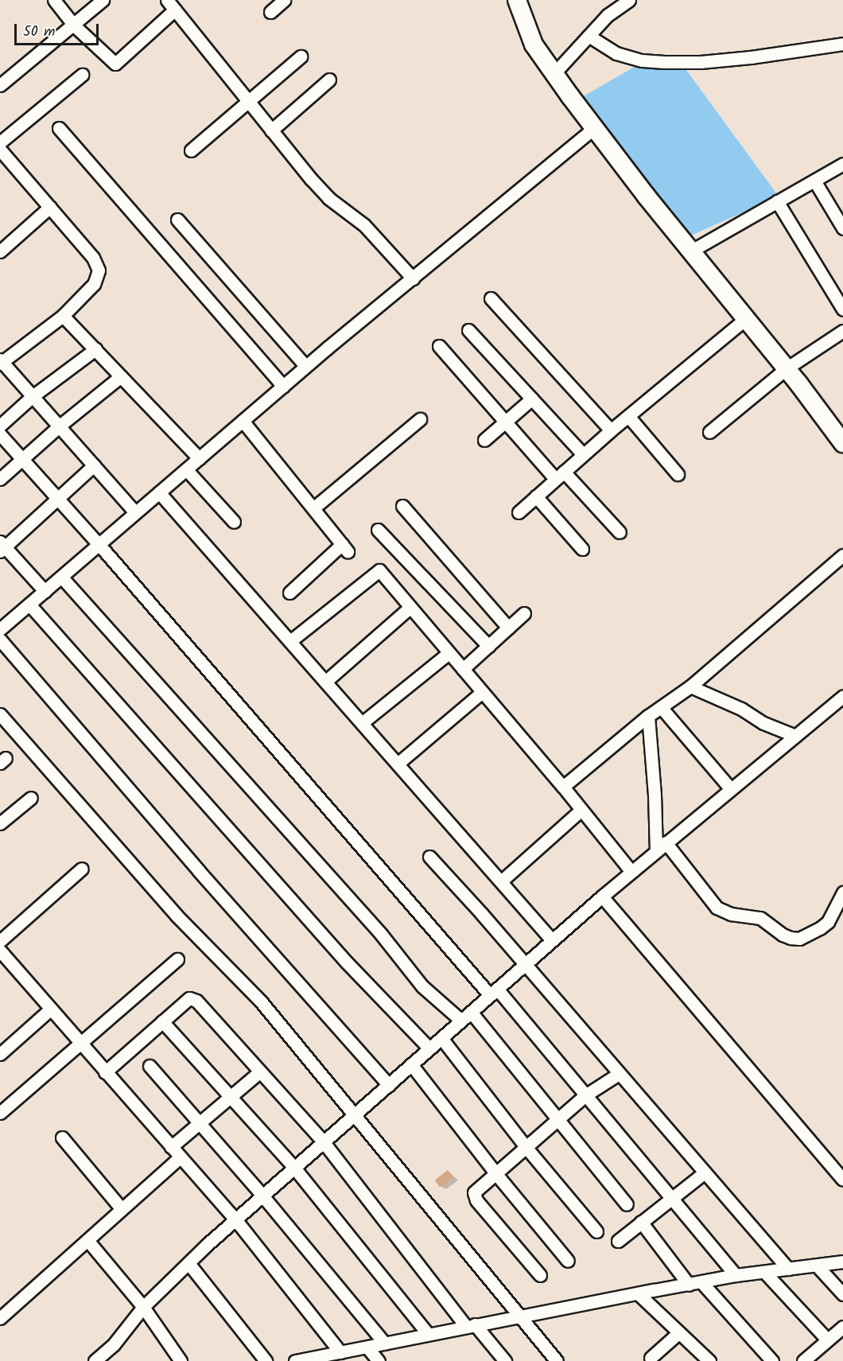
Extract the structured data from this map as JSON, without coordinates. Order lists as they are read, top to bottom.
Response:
{
  "scale_bar": "50 m"
}
